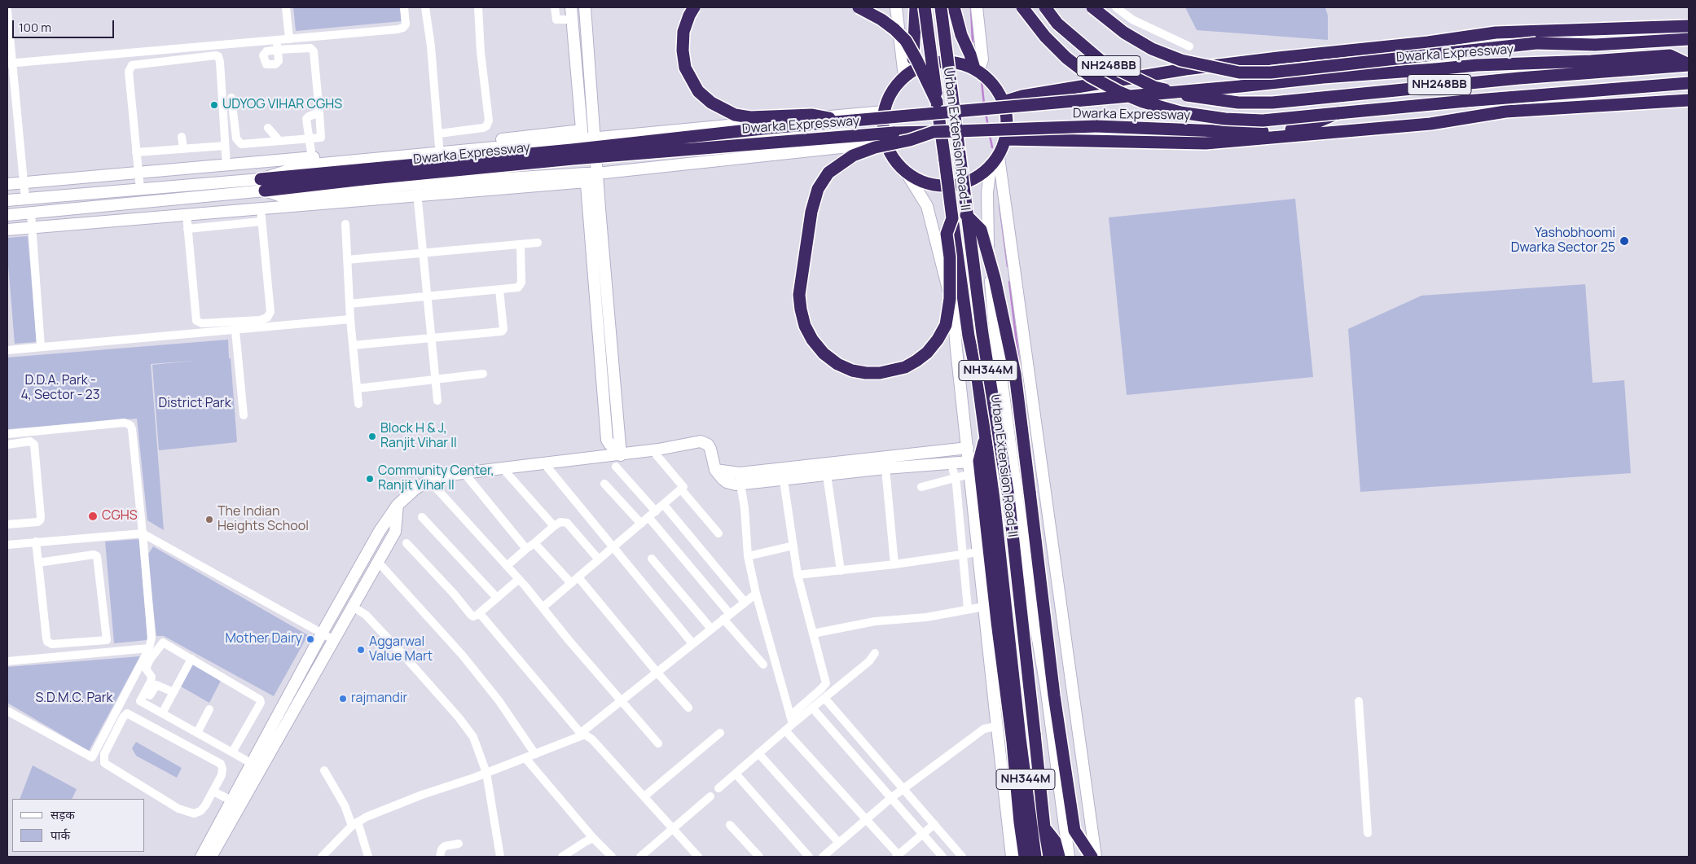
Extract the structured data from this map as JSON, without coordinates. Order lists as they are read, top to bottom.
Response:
{
  "streets": {
    "highway": [
      "Dwarka Expressway",
      "NH248BB",
      "Urban Extension Road-II",
      "NH344M"
    ]
  },
  "parks": ["D.D.A. Park - 4, Sector - 23", "District Park", "S.D.M.C. Park"],
  "places": [
    "UDYOG VIHAR CGHS",
    "Yashobhoomi Dwarka Sector 25",
    "Block H & J, Ranjit Vihar II",
    "Community Center, Ranjit Vihar II",
    "CGHS",
    "The Indian Heights School",
    "Mother Dairy",
    "Aggarwal Value Mart",
    "rajmandir"
  ],
  "legend": ["सड़क", "पार्क"],
  "scale_bar": "100 m"
}
